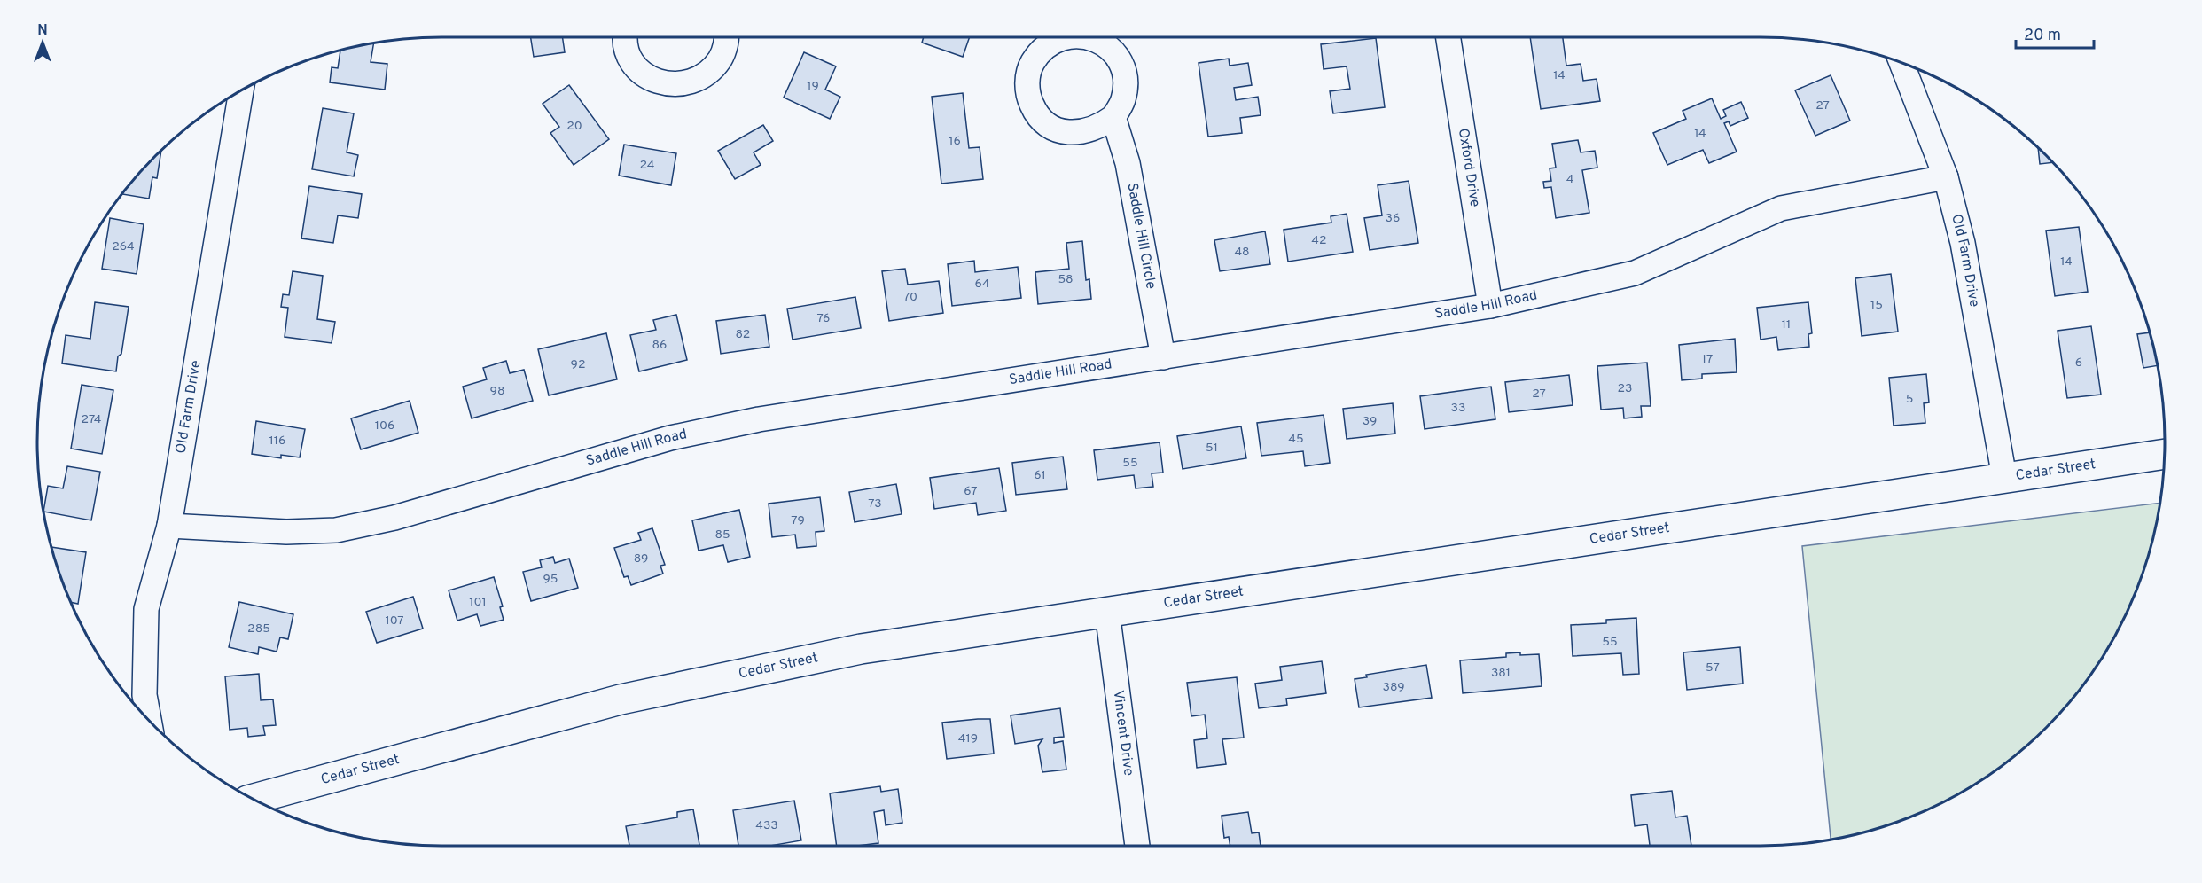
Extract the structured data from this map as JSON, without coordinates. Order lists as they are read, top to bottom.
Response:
{
  "streets": {
    "main road": ["Cedar Street"],
    "street": [
      "Oxford Drive",
      "Saddle Hill Circle",
      "Old Farm Drive",
      "Saddle Hill Road",
      "Vincent Drive"
    ]
  },
  "crossings": [
    ["Oxford Drive", "Saddle Hill Road"],
    ["Saddle Hill Circle", "Saddle Hill Road"],
    ["Old Farm Drive", "Saddle Hill Road"],
    ["Old Farm Drive", "Cedar Street"],
    ["Cedar Street", "Vincent Drive"]
  ],
  "house_numbers": [
    "14",
    "19",
    "27",
    "20",
    "14",
    "16",
    "24",
    "4",
    "36",
    "42",
    "264",
    "48",
    "14",
    "58",
    "64",
    "70",
    "15",
    "76",
    "11",
    "82",
    "86",
    "17",
    "6",
    "92",
    "23",
    "98",
    "27",
    "5",
    "33",
    "274",
    "39",
    "106",
    "45",
    "116",
    "51",
    "55",
    "61",
    "67",
    "73",
    "79",
    "85",
    "89",
    "95",
    "101",
    "107",
    "285",
    "55",
    "57",
    "381",
    "389",
    "419",
    "433"
  ],
  "scale_bar": "20 m",
  "north": "top"
}
